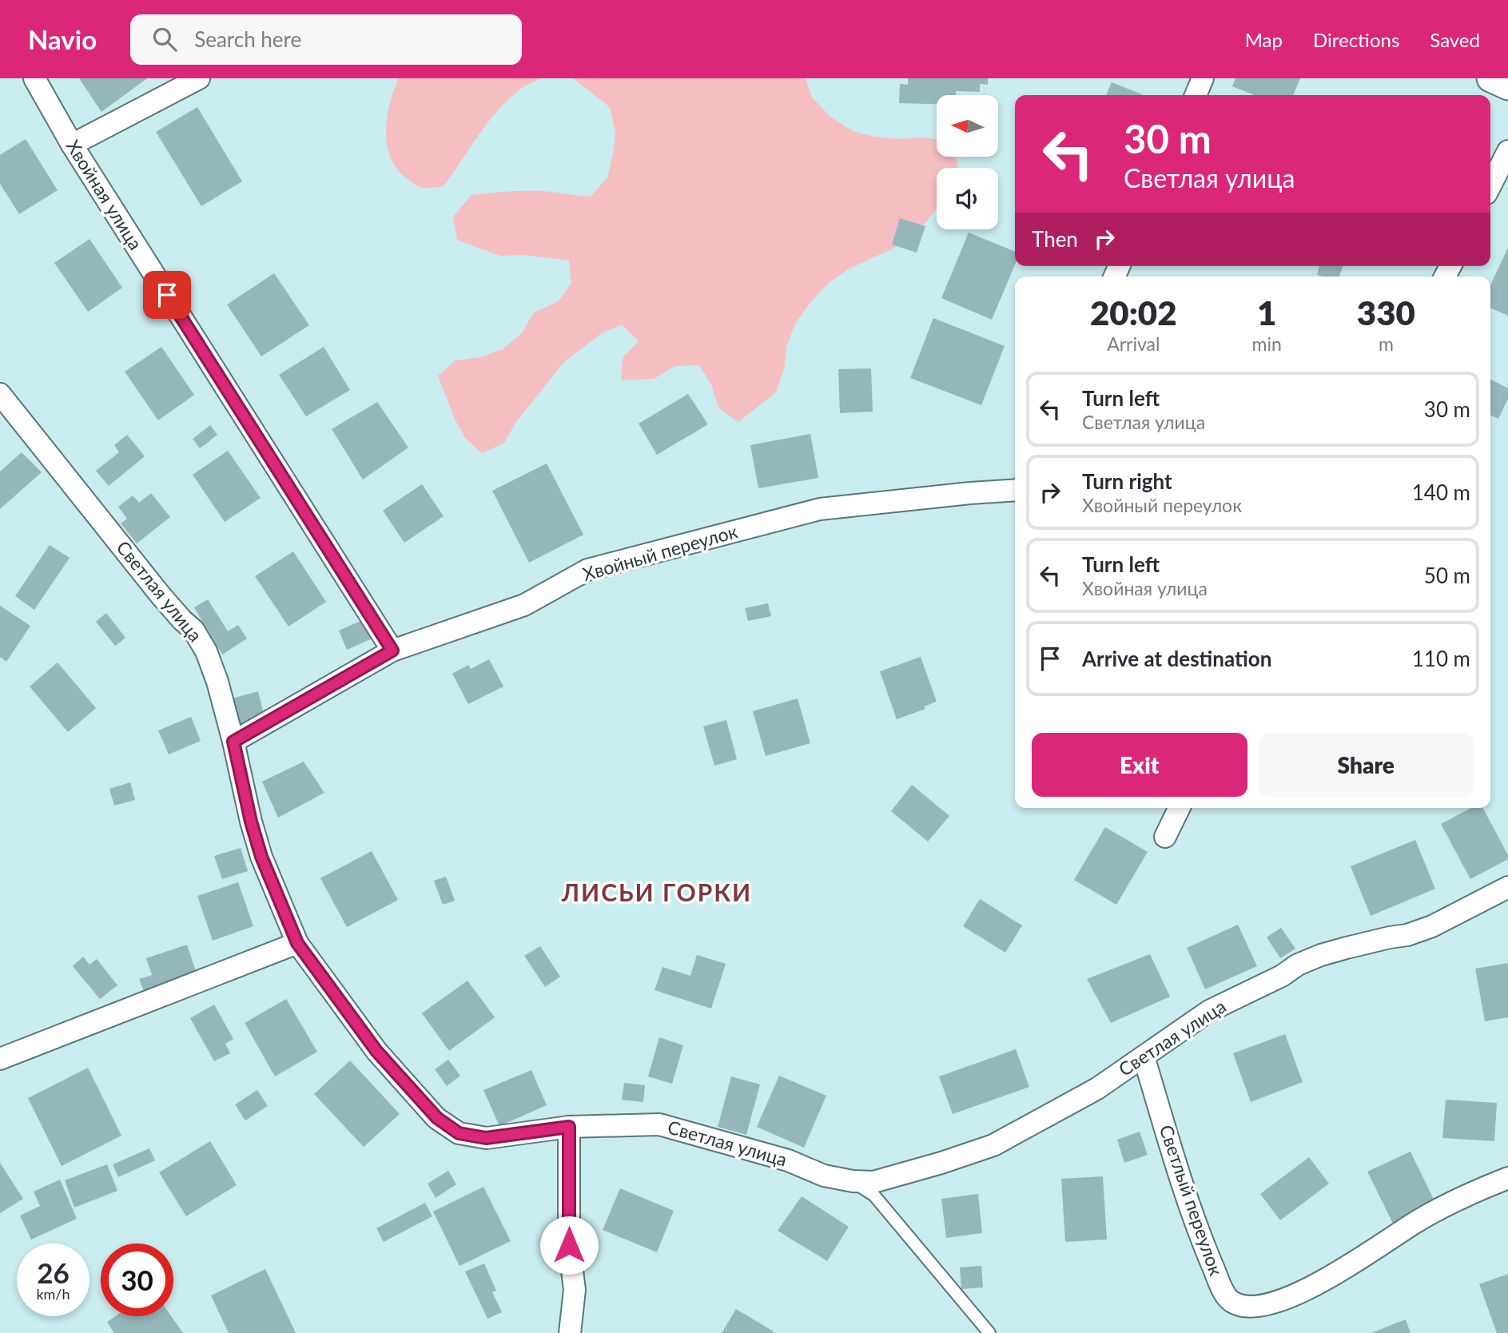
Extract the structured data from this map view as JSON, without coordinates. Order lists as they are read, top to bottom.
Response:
{
  "streets": {
    "street": [
      "Хвойная улица",
      "Хвойный переулок",
      "Светлая улица",
      "Светлый переулок"
    ]
  },
  "crossings": [
    ["Хвойная улица", "Хвойный переулок"],
    ["Хвойный переулок", "Светлая улица"],
    ["Светлая улица", "Светлый переулок"]
  ],
  "districts": ["ЛИСЬИ ГОРКИ"],
  "north": "left",
  "page": {
    "header": "Navio",
    "search": "Search here",
    "nav": ["Map", "Directions", "Saved"],
    "turn": ["30 m", "Светлая улица"],
    "then": "Then",
    "eta": [
      "20:02",
      "Arrival",
      "1",
      "min",
      "330",
      "m"
    ],
    "list": [
      {
        "name": "Turn left",
        "note": "Светлая улица",
        "value": "30 m"
      },
      {
        "name": "Turn right",
        "note": "Хвойный переулок",
        "value": "140 m"
      },
      {
        "name": "Turn left",
        "note": "Хвойная улица",
        "value": "50 m"
      },
      {
        "name": "Arrive at destination",
        "value": "110 m"
      }
    ],
    "buttons": ["Exit", "Share"],
    "speed": "26 km/h",
    "limit": "30"
  }
}
